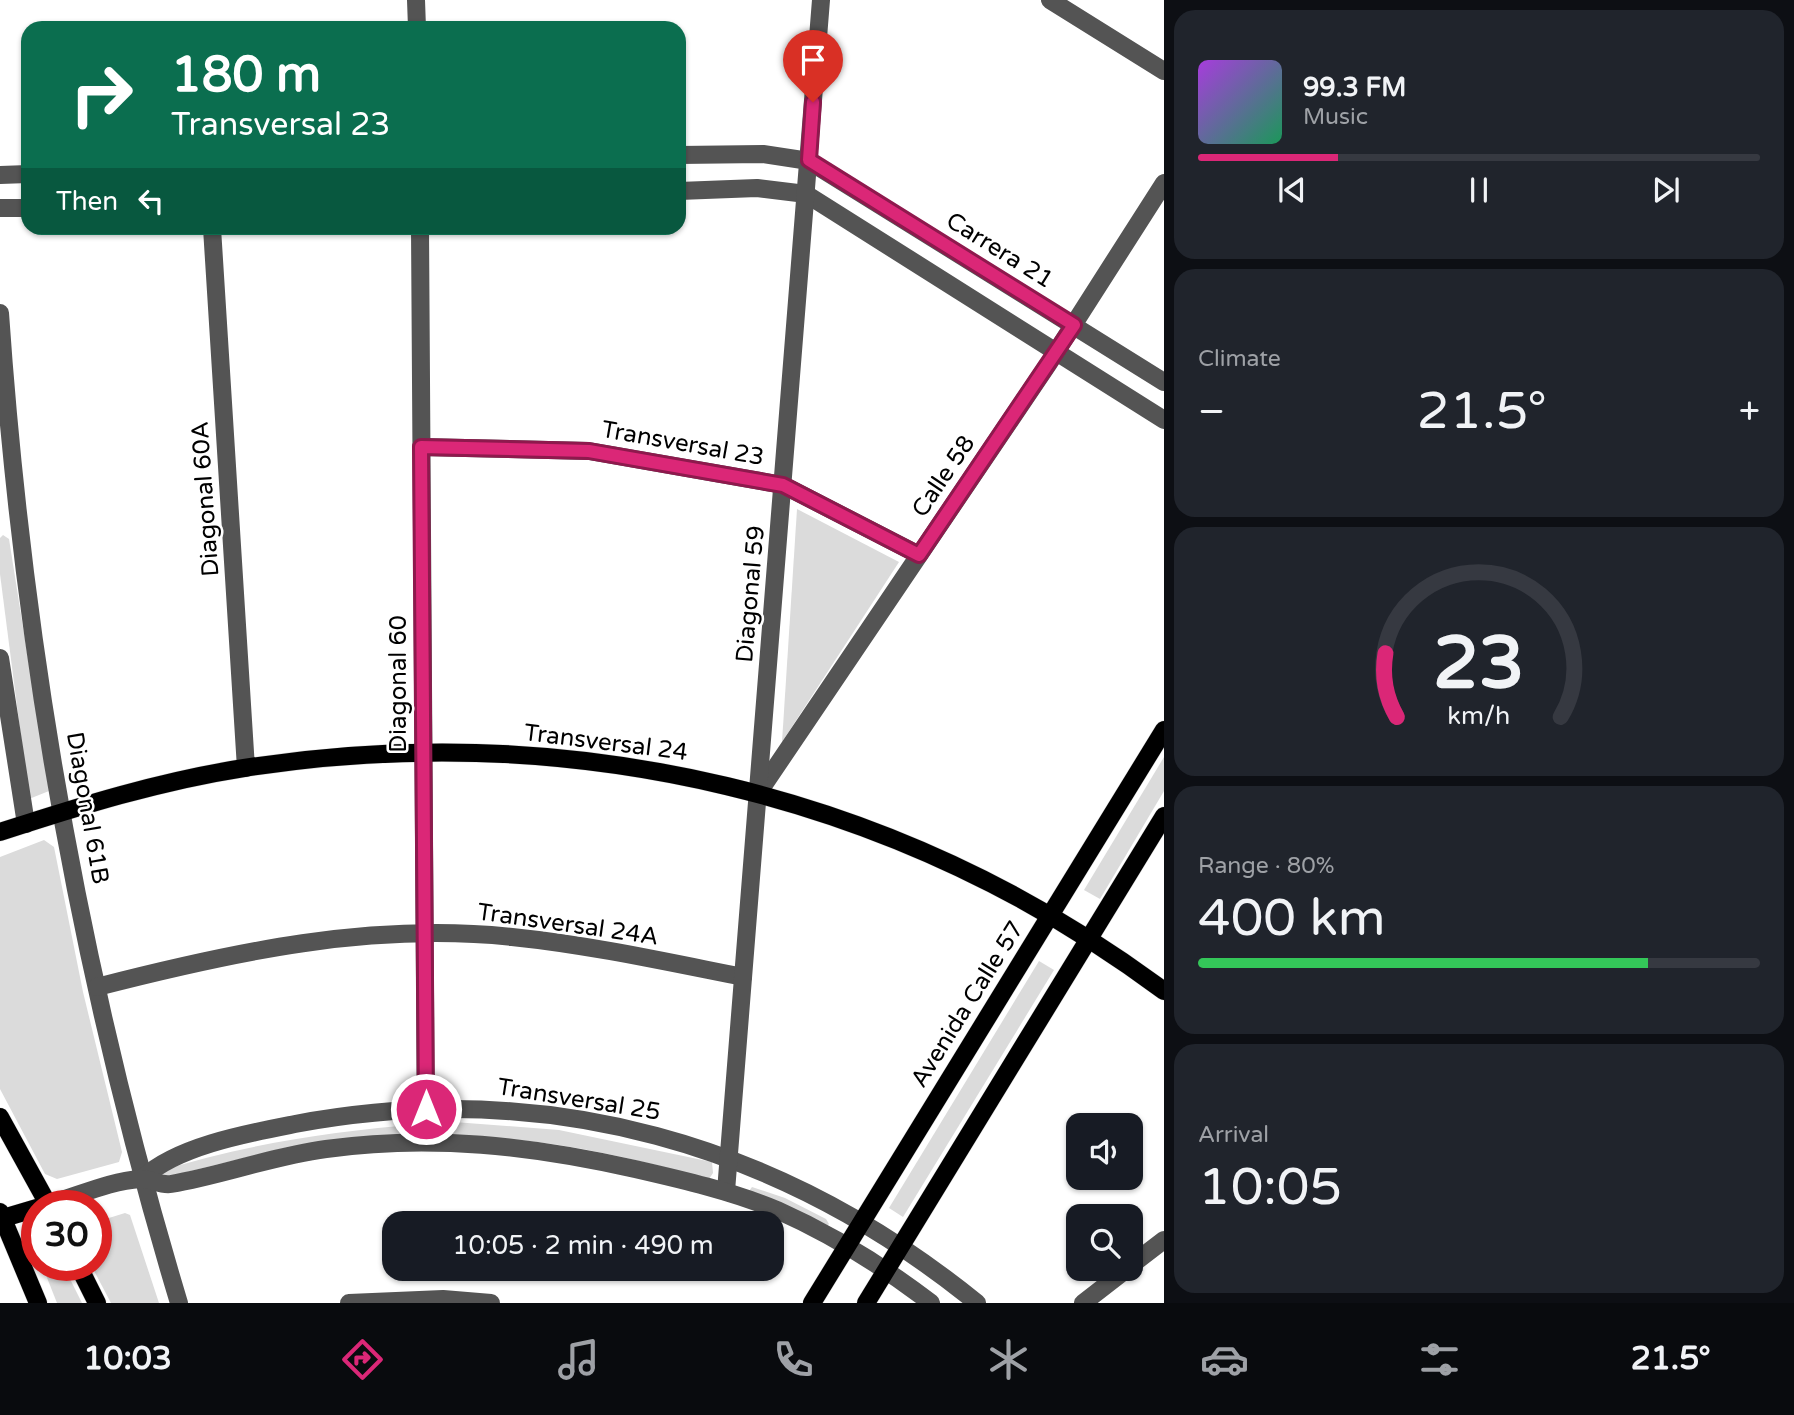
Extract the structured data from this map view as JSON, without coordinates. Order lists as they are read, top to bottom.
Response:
{
  "streets": {
    "main road": ["Transversal 24", "Avenida Calle 57"],
    "street": [
      "Carrera 21",
      "Transversal 23",
      "Calle 58",
      "Diagonal 60A",
      "Diagonal 59",
      "Diagonal 60",
      "Diagonal 61B",
      "Transversal 24A",
      "Transversal 25"
    ]
  },
  "crossings": [
    ["Carrera 21", "Calle 58"],
    ["Carrera 21", "Diagonal 59"],
    ["Transversal 23", "Calle 58"],
    ["Transversal 23", "Diagonal 59"],
    ["Transversal 23", "Diagonal 60"],
    ["Calle 58", "Diagonal 59"],
    ["Calle 58", "Transversal 24"],
    ["Diagonal 60A", "Transversal 24"],
    ["Diagonal 59", "Transversal 24"],
    ["Diagonal 59", "Transversal 24A"],
    ["Diagonal 59", "Transversal 25"],
    ["Diagonal 60", "Transversal 24"],
    ["Diagonal 60", "Transversal 24A"],
    ["Diagonal 60", "Transversal 25"],
    ["Transversal 24", "Diagonal 61B"],
    ["Transversal 24", "Avenida Calle 57"],
    ["Diagonal 61B", "Transversal 24A"],
    ["Diagonal 61B", "Transversal 25"],
    ["Avenida Calle 57", "Transversal 25"]
  ],
  "page": {
    "turn": ["180 m", "Transversal 23"],
    "song": ["99.3 FM", "Music"],
    "then": "Then",
    "tile": [
      "Climate",
      ["Range · 80%", "400 km"],
      ["Arrival", "10:05"]
    ],
    "heat": ["−", "21.5°", "+"],
    "limit": "30",
    "trip": "10:05 · 2 min · 490 m",
    "tabs": ["10:03", "21.5°"],
    "gauge": ["23", "km/h"]
  }
}
